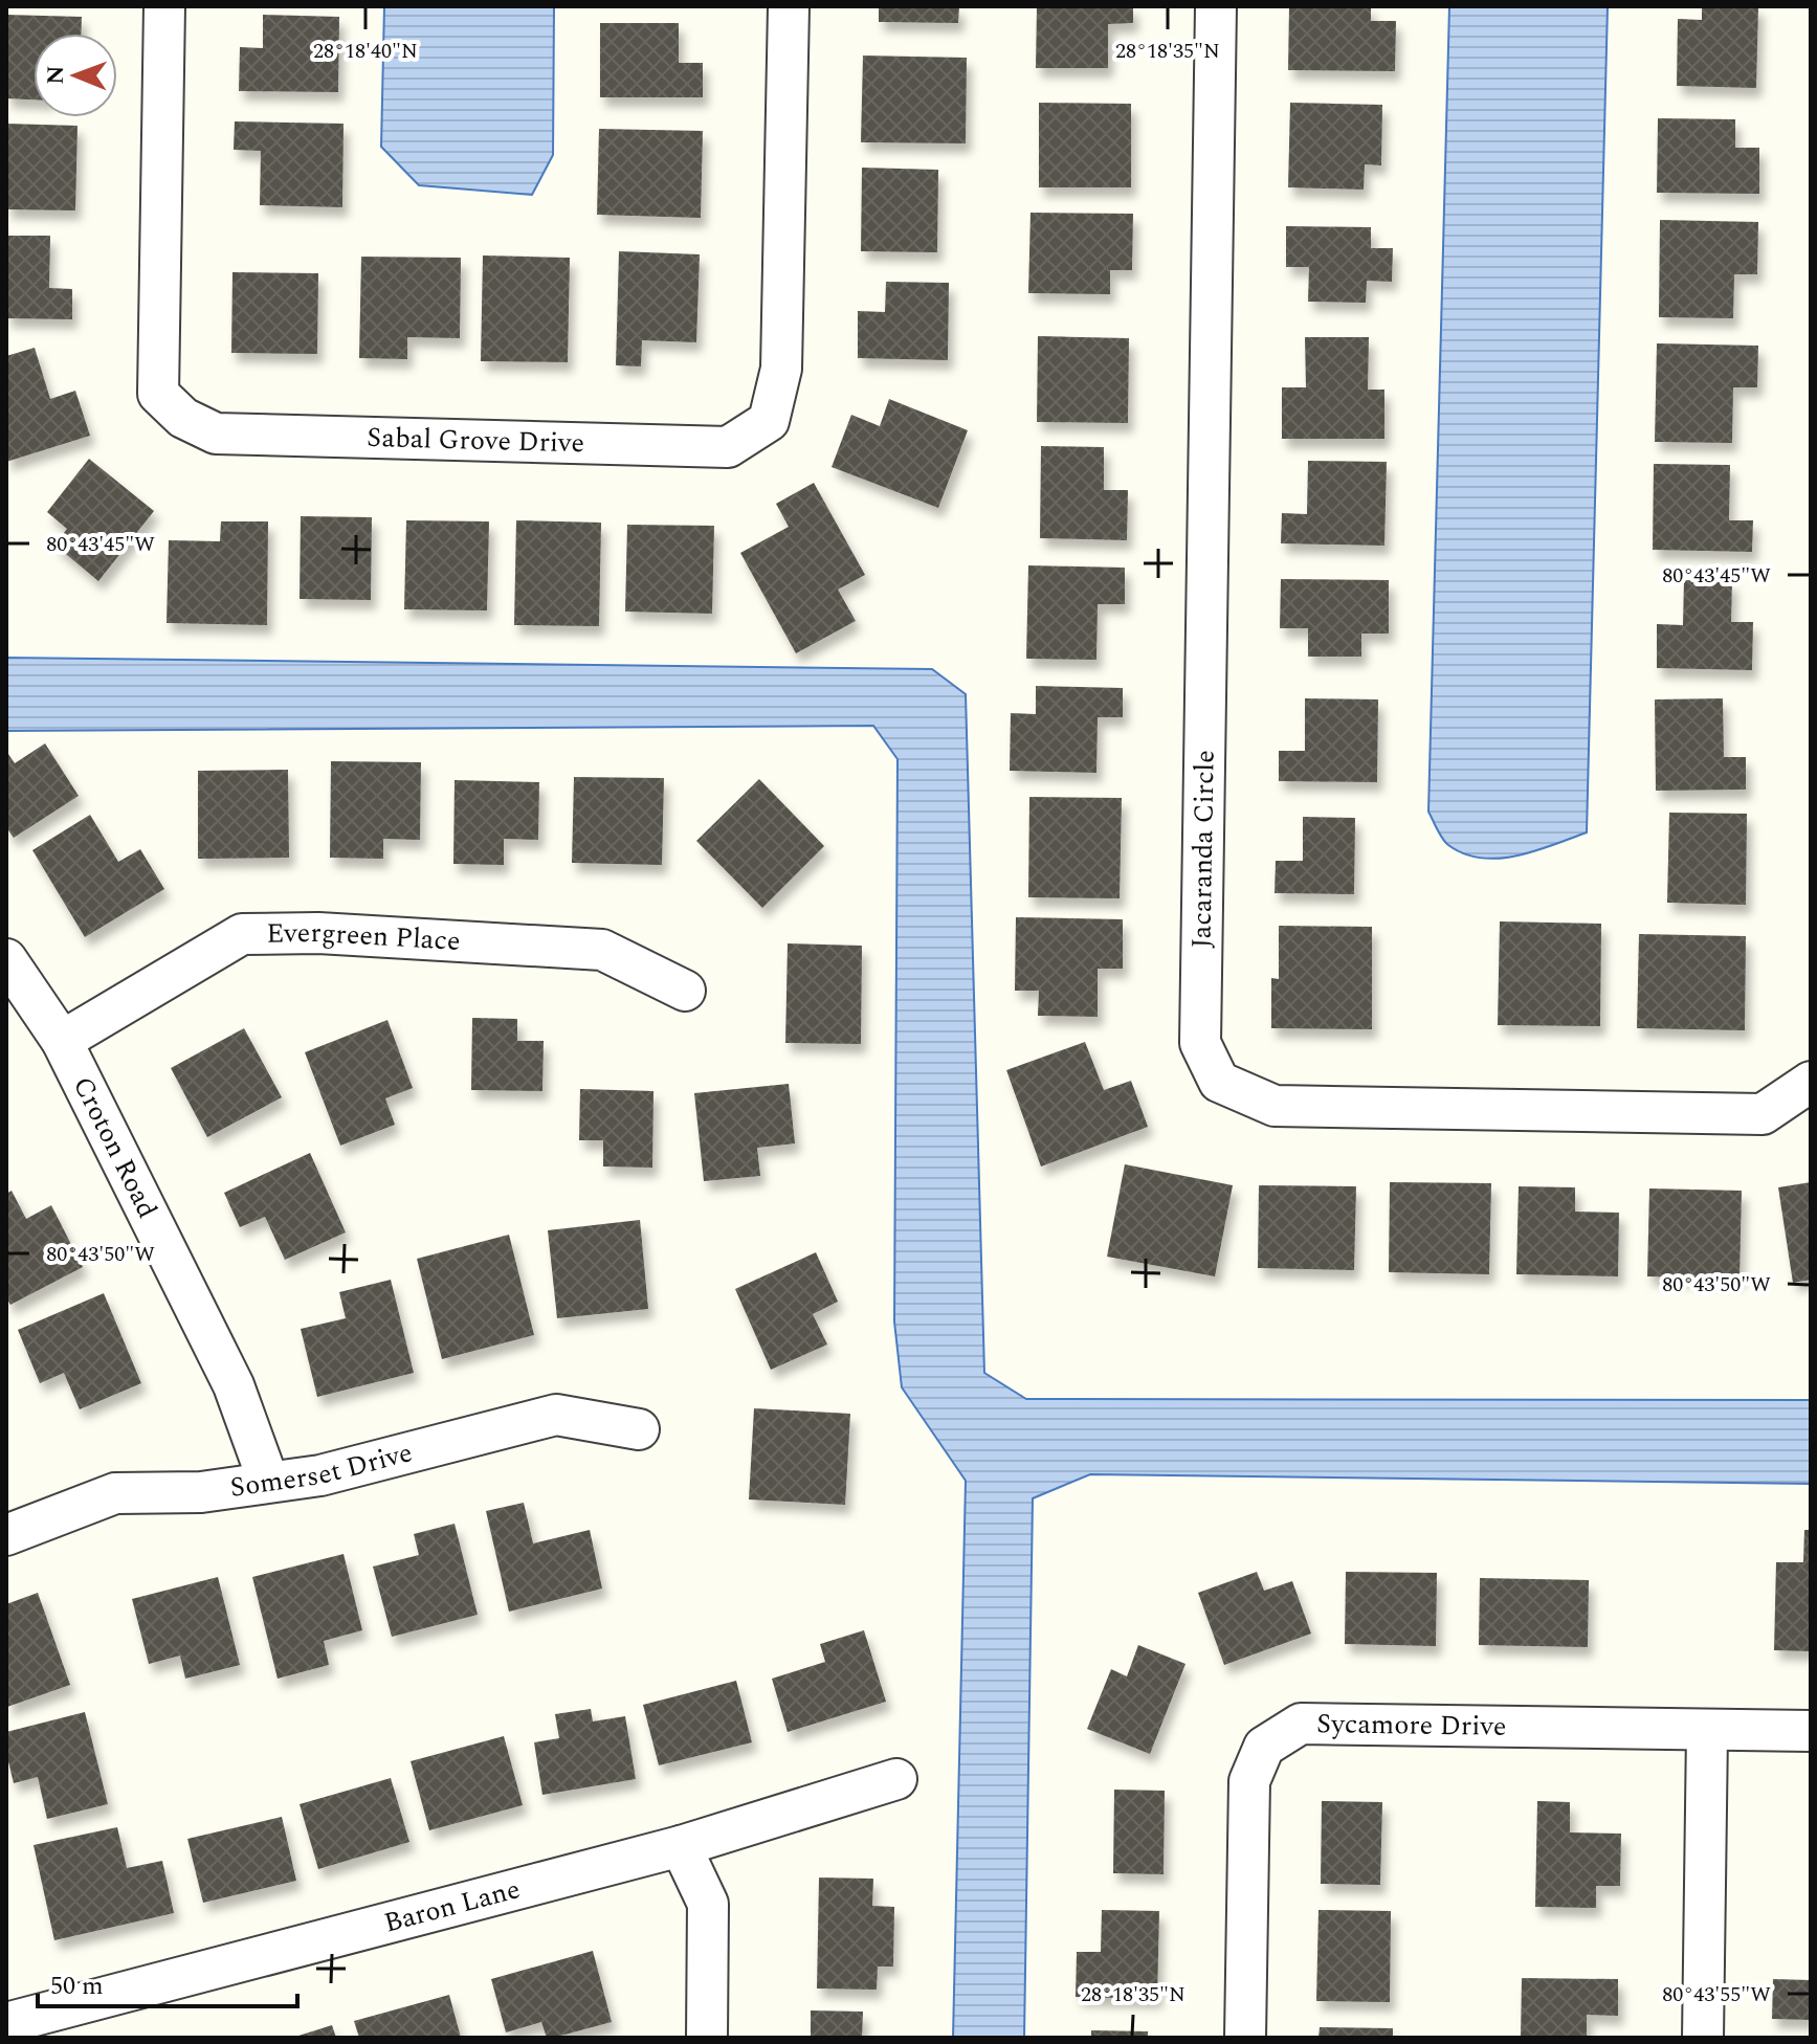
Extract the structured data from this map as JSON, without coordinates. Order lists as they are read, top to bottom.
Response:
{
  "streets": {
    "street": [
      "Sabal Grove Drive",
      "Jacaranda Circle",
      "Evergreen Place",
      "Croton Road",
      "Somerset Drive",
      "Sycamore Drive",
      "Baron Lane"
    ]
  },
  "crossings": [
    ["Evergreen Place", "Croton Road"],
    ["Croton Road", "Somerset Drive"]
  ],
  "scale_bar": "50 m",
  "north": "left",
  "coordinates": [
    "28°18'40\"N",
    "28°18'35\"N",
    "80°43'45\"W",
    "80°43'50\"W",
    "80°43'55\"W"
  ]
}
